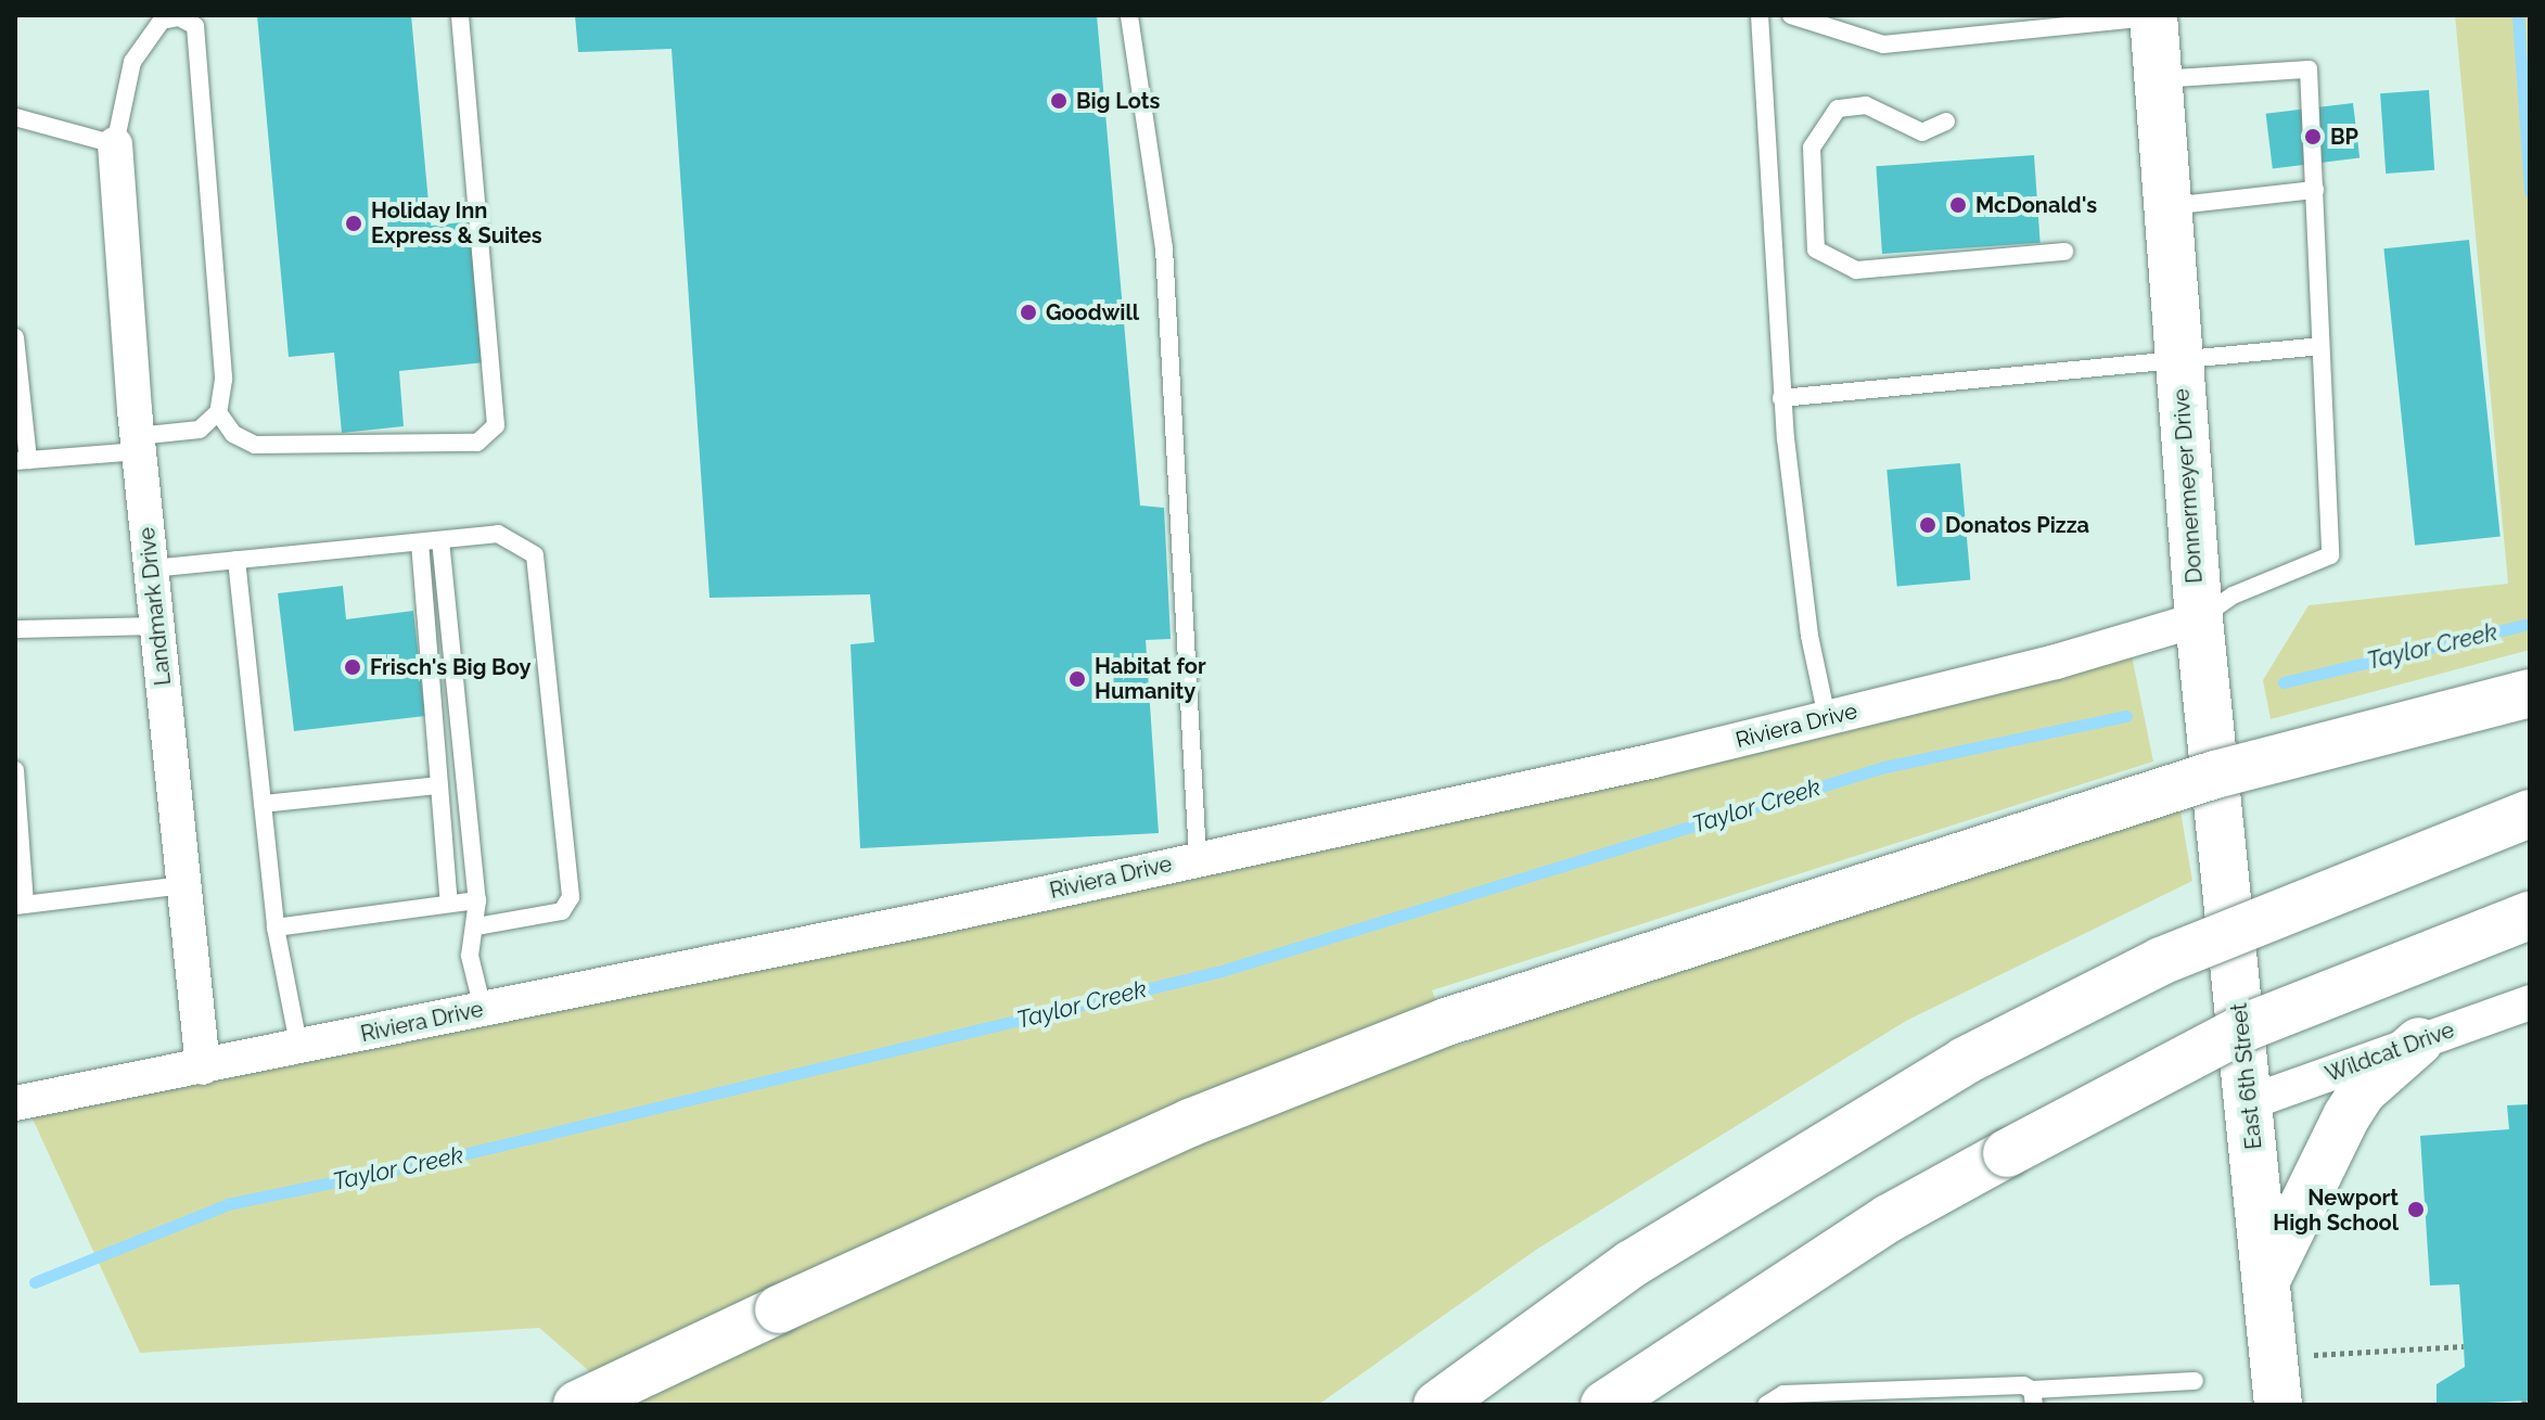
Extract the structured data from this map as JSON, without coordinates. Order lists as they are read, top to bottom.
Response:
{
  "streets": {
    "main road": ["Donnermeyer Drive", "East 6th Street"],
    "street": ["Landmark Drive", "Riviera Drive", "Wildcat Drive"]
  },
  "crossings": [
    ["Donnermeyer Drive", "Riviera Drive"],
    ["Donnermeyer Drive", "East 6th Street"],
    ["Landmark Drive", "Riviera Drive"],
    ["Wildcat Drive", "East 6th Street"]
  ],
  "water": ["Taylor Creek"],
  "places": [
    "Big Lots",
    "BP",
    "McDonald's",
    "Holiday Inn Express & Suites",
    "Goodwill",
    "Donatos Pizza",
    "Frisch's Big Boy",
    "Habitat for Humanity",
    "Newport High School"
  ]
}
